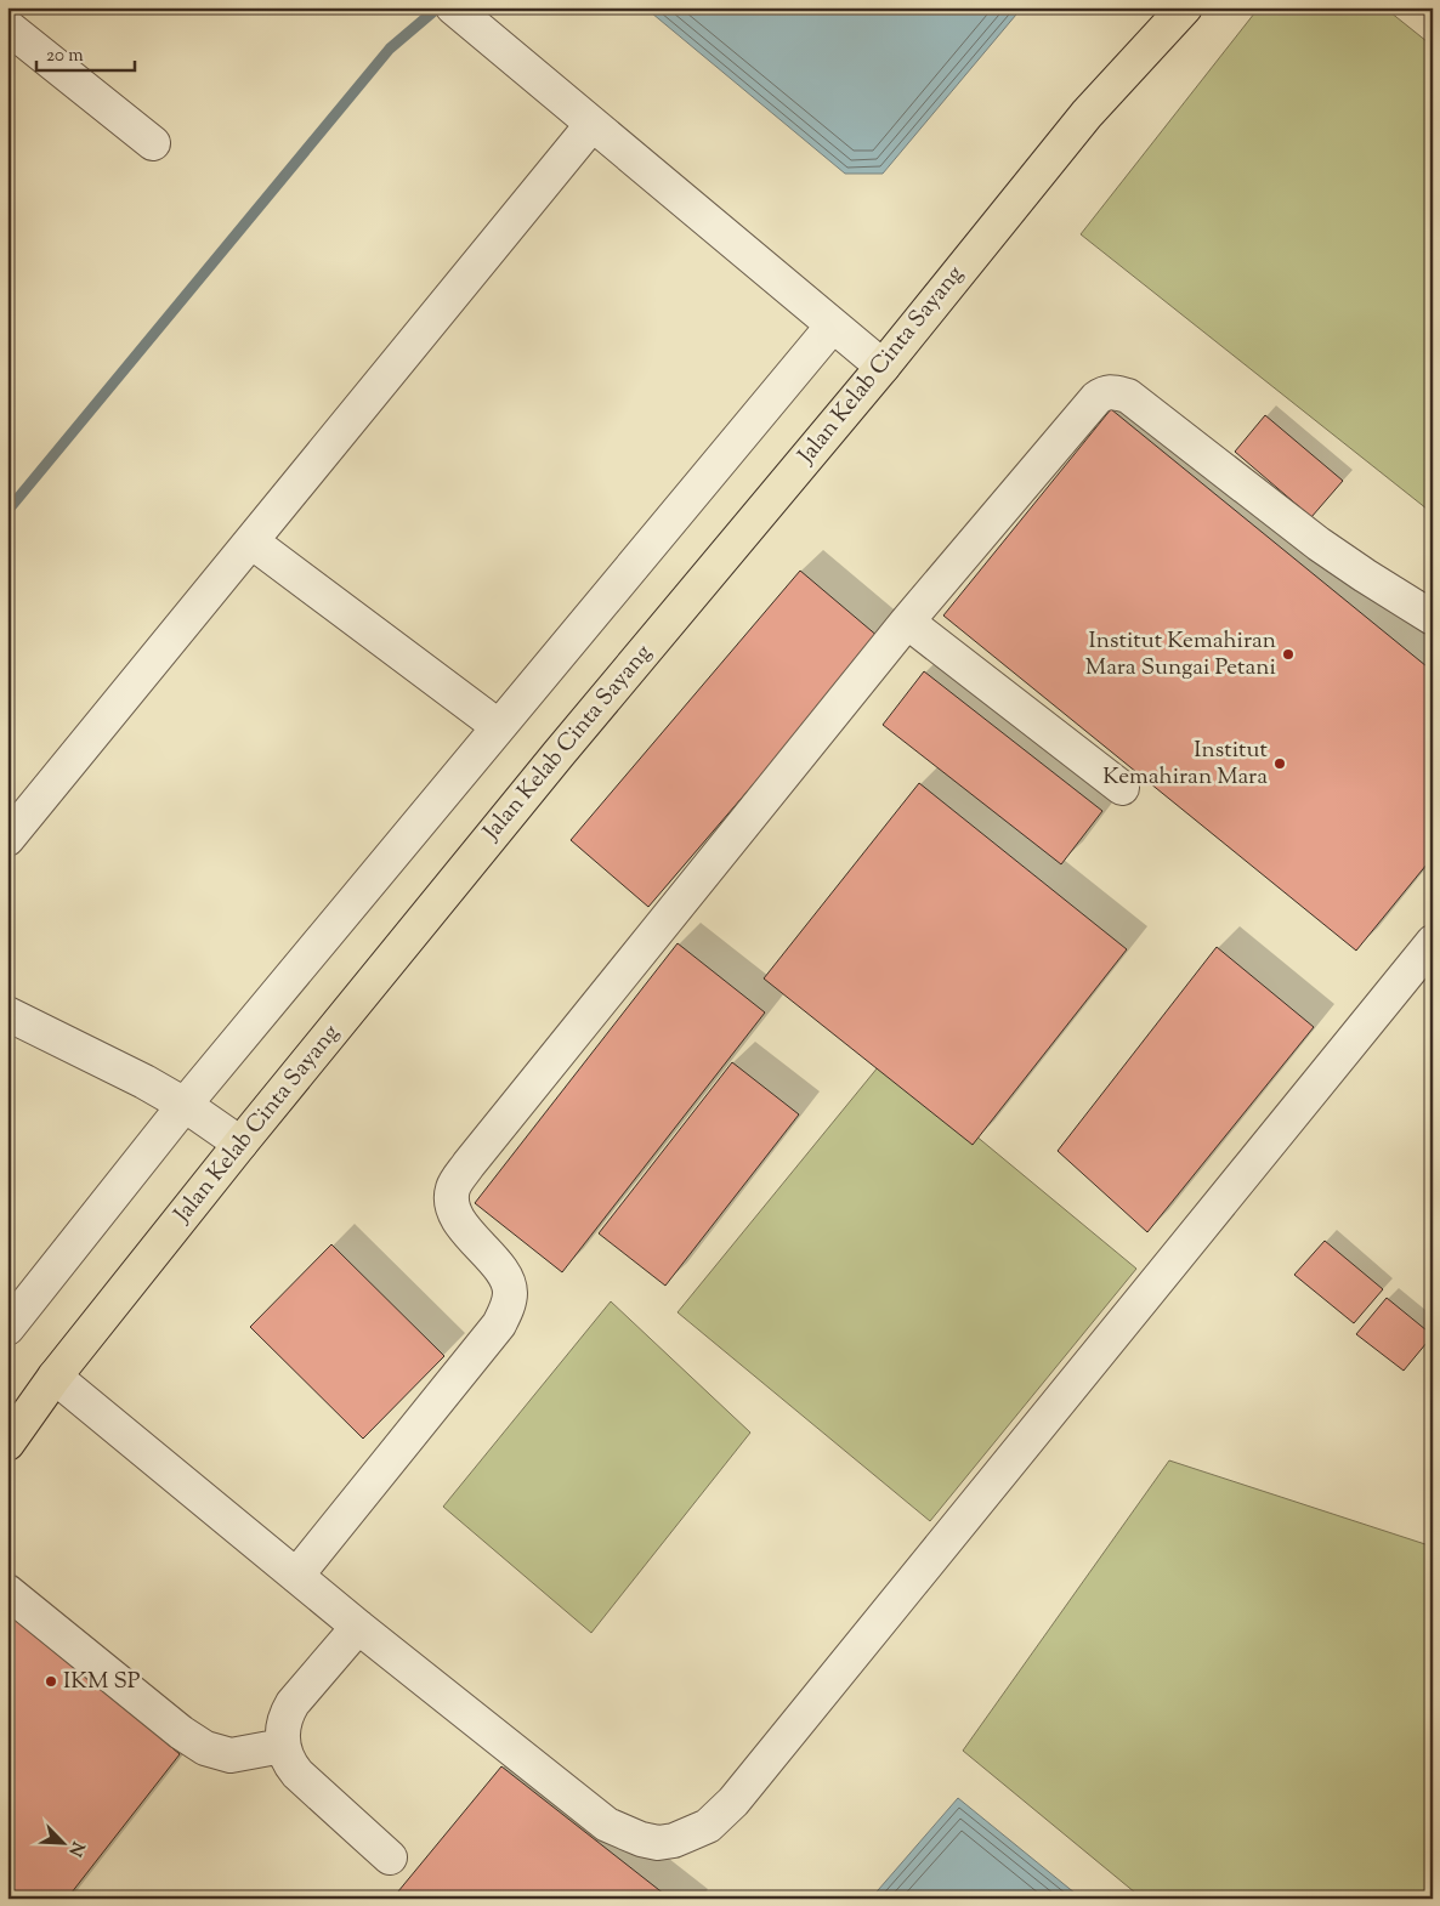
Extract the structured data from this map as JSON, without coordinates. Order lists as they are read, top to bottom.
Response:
{
  "streets": {
    "main road": ["Jalan Kelab Cinta Sayang"]
  },
  "places": ["Institut Kemahiran Mara Sungai Petani", "Institut Kemahiran Mara", "IKM SP"],
  "scale_bar": "20 m",
  "north": "bottom right"
}
